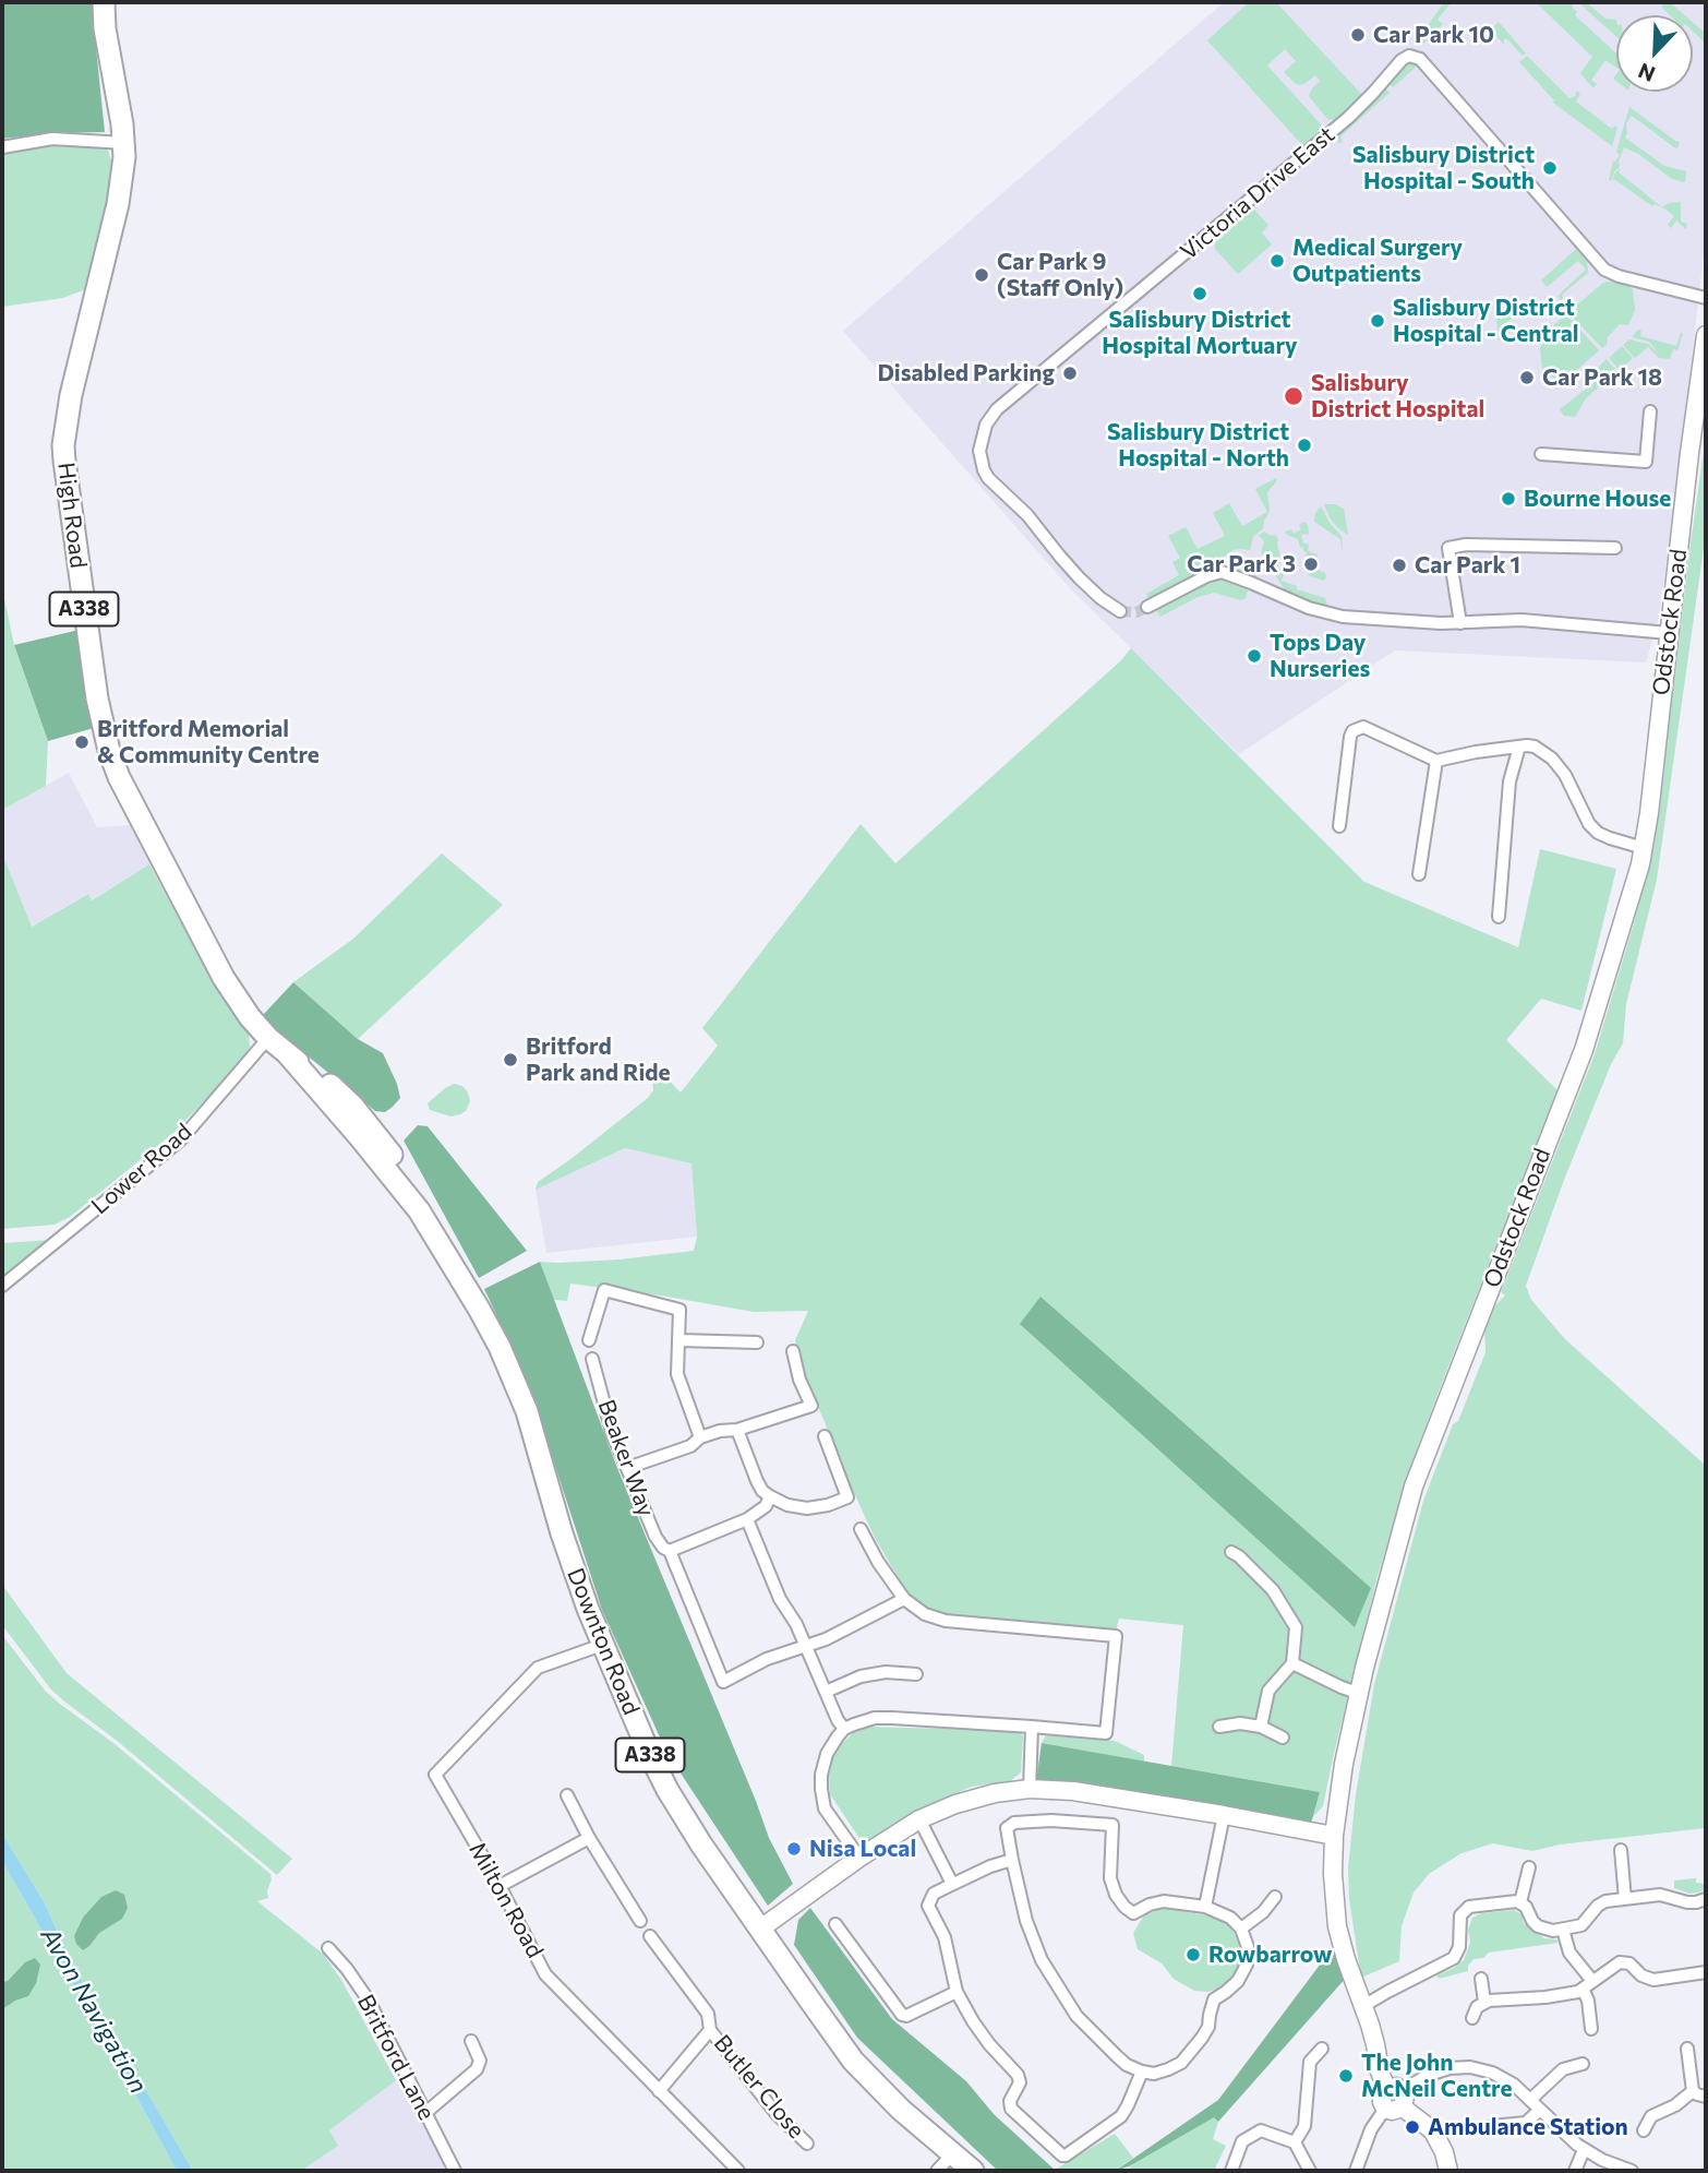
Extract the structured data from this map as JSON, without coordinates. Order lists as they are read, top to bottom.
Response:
{
  "streets": {
    "highway": ["High Road", "A338", "Downton Road"],
    "street": [
      "Victoria Drive East",
      "Odstock Road",
      "Lower Road",
      "Beaker Way",
      "Milton Road",
      "Britford Lane",
      "Butler Close"
    ]
  },
  "crossings": [
    ["High Road", "Lower Road"],
    ["High Road", "Downton Road"],
    ["Lower Road", "Downton Road"],
    ["Downton Road", "Milton Road"],
    ["Milton Road", "Butler Close"]
  ],
  "water": ["Avon Navigation"],
  "places": [
    "Car Park 10",
    "Salisbury District Hospital - South",
    "Medical Surgery Outpatients",
    "Car Park 9 (Staff Only)",
    "Salisbury District Hospital Mortuary",
    "Salisbury District Hospital - Central",
    "Disabled Parking",
    "Car Park 18",
    "Salisbury District Hospital",
    "Salisbury District Hospital - North",
    "Bourne House",
    "Car Park 3",
    "Car Park 1",
    "Tops Day Nurseries",
    "Britford Memorial & Community Centre",
    "Britford Park and Ride",
    "Nisa Local",
    "Rowbarrow",
    "The John McNeil Centre",
    "Ambulance Station"
  ],
  "north": "bottom left"
}
